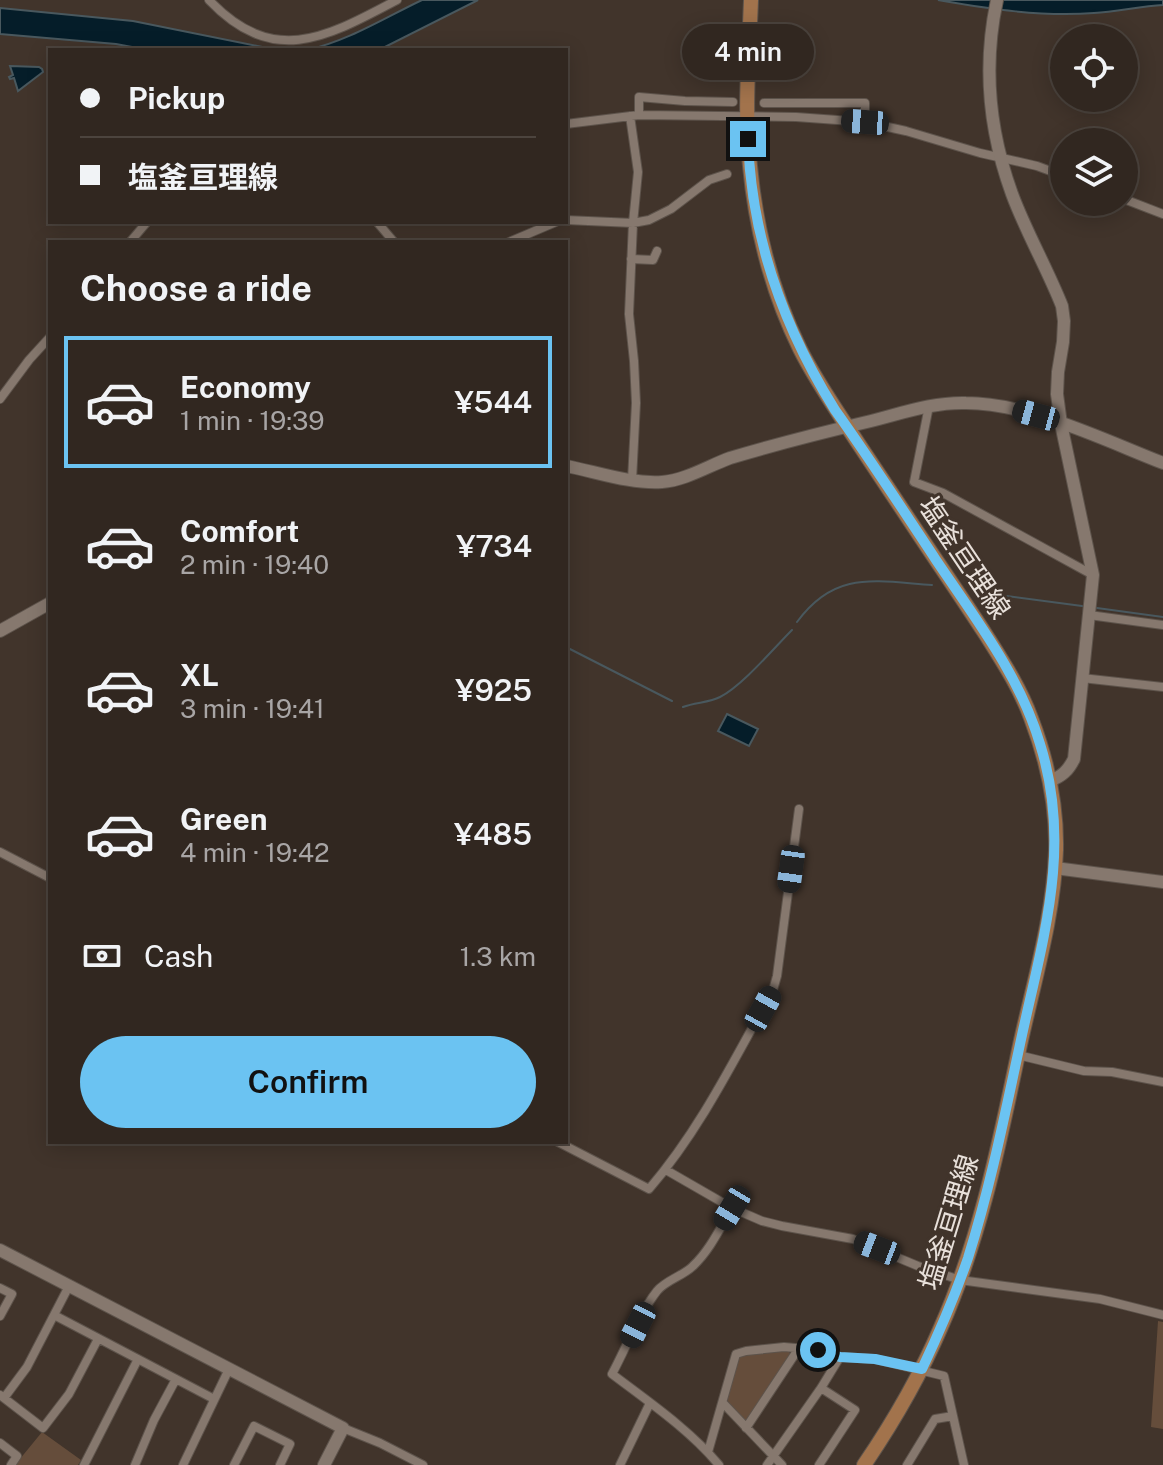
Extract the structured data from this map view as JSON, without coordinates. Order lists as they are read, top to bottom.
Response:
{
  "streets": {
    "main road": ["塩釜亘理線"]
  },
  "page": {
    "bubble": "4 min",
    "banner": ["Pickup", "塩釜亘理線"],
    "heading": "Choose a ride",
    "list": [
      {
        "name": "Economy",
        "note": "1 min · 19:39",
        "value": "¥544"
      },
      {
        "name": "Comfort",
        "note": "2 min · 19:40",
        "value": "¥734"
      },
      {
        "name": "XL",
        "note": "3 min · 19:41",
        "value": "¥925"
      },
      {
        "name": "Green",
        "note": "4 min · 19:42",
        "value": "¥485"
      }
    ],
    "pay": ["Cash", "1.3 km"],
    "buttons": "Confirm"
  }
}
